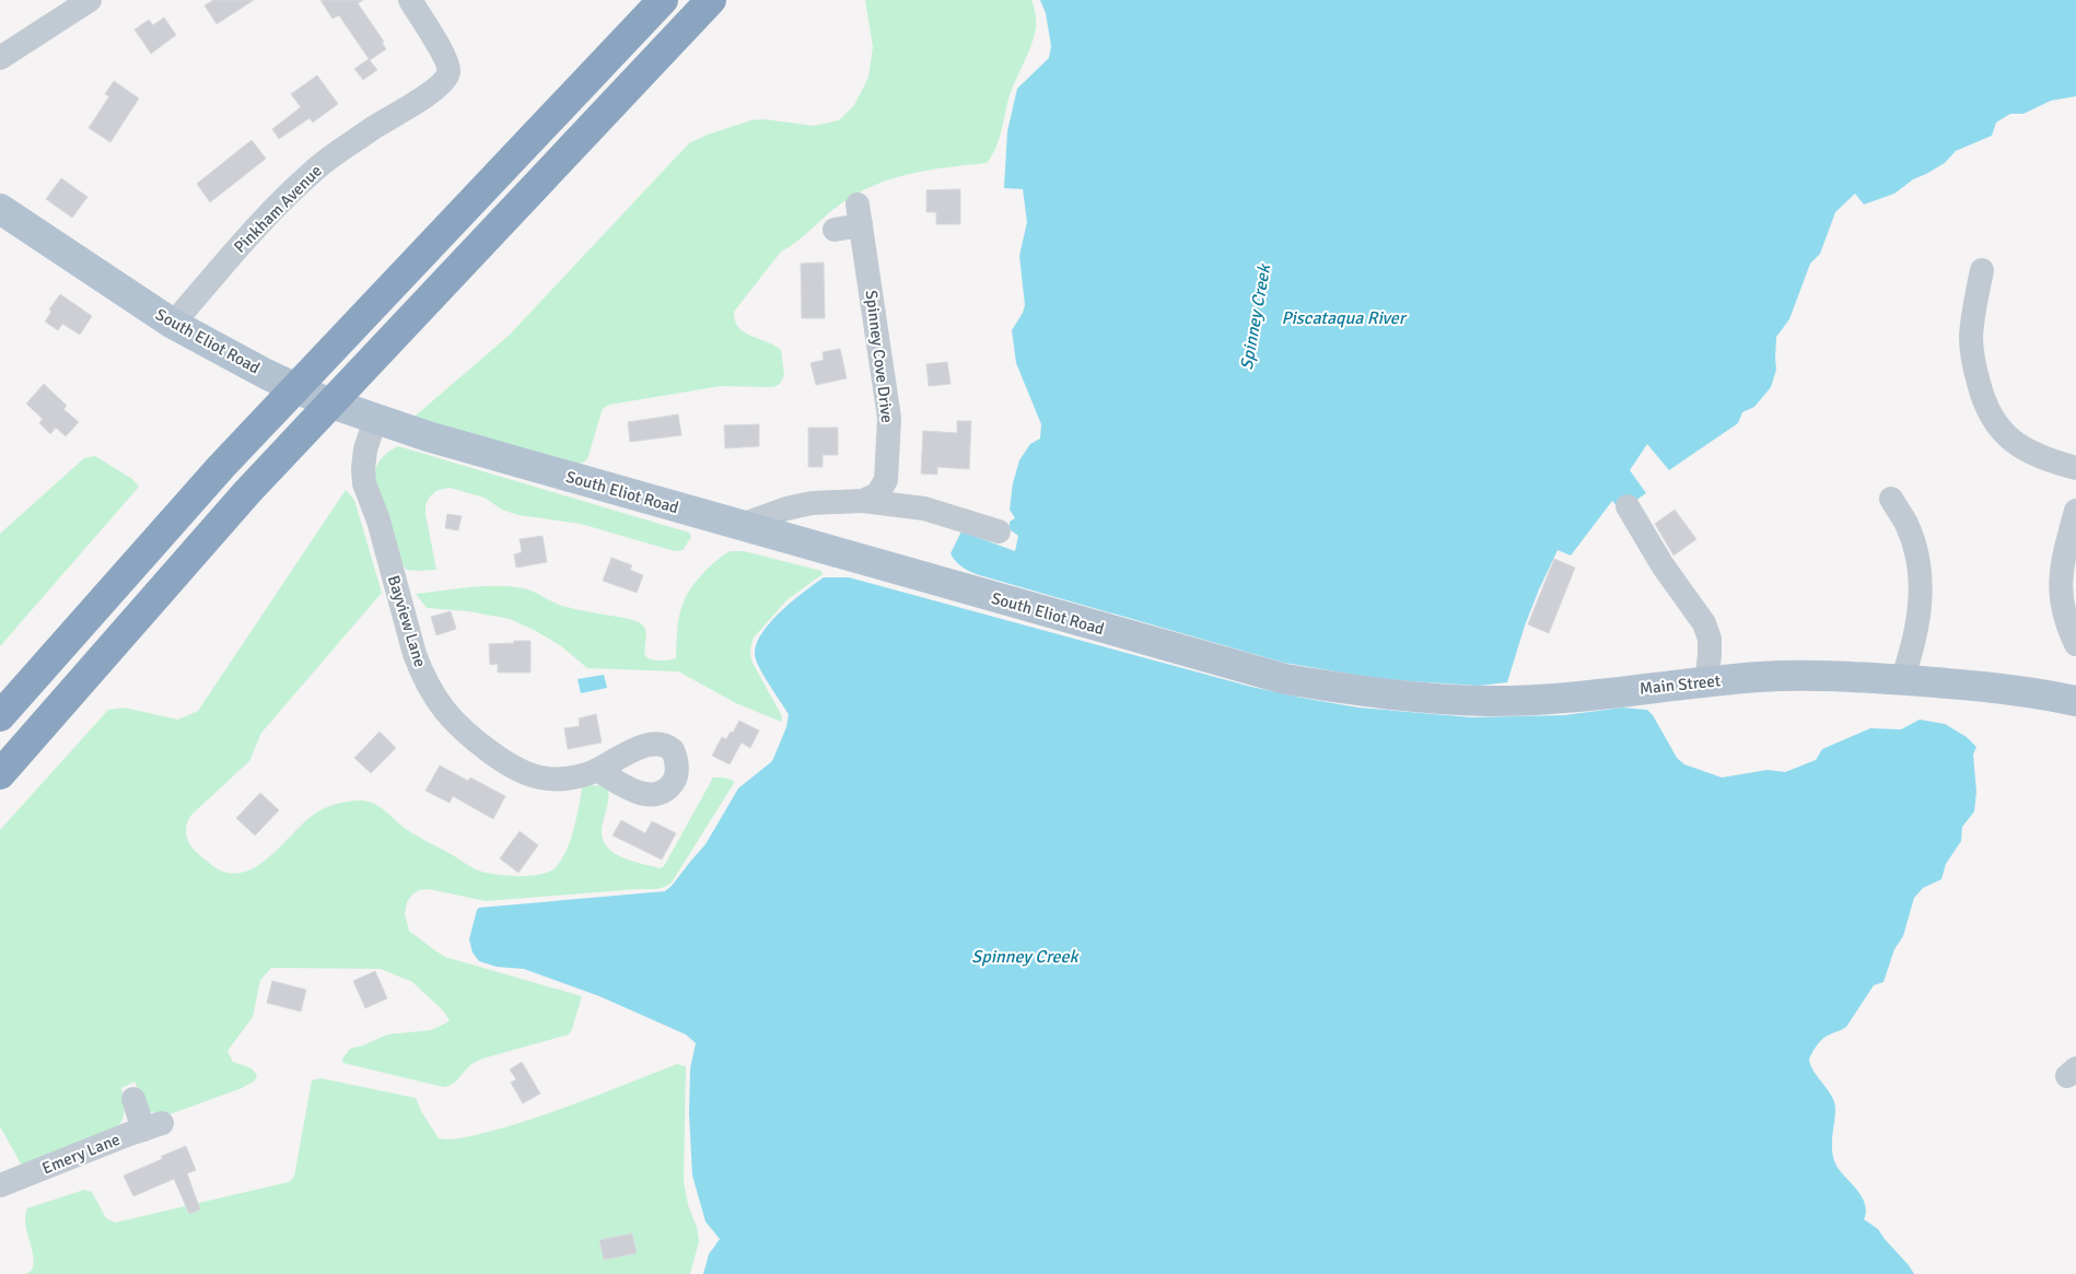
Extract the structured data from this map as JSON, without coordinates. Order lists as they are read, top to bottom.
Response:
{
  "streets": {
    "main road": ["South Eliot Road", "Main Street"],
    "street": [
      "Pinkham Avenue",
      "Spinney Cove Drive",
      "Bayview Lane",
      "Emery Lane"
    ]
  },
  "crossings": [
    ["Pinkham Avenue", "South Eliot Road"],
    ["South Eliot Road", "Bayview Lane"],
    ["South Eliot Road", "Main Street"]
  ],
  "water": ["Spinney Creek", "Piscataqua River"]
}
